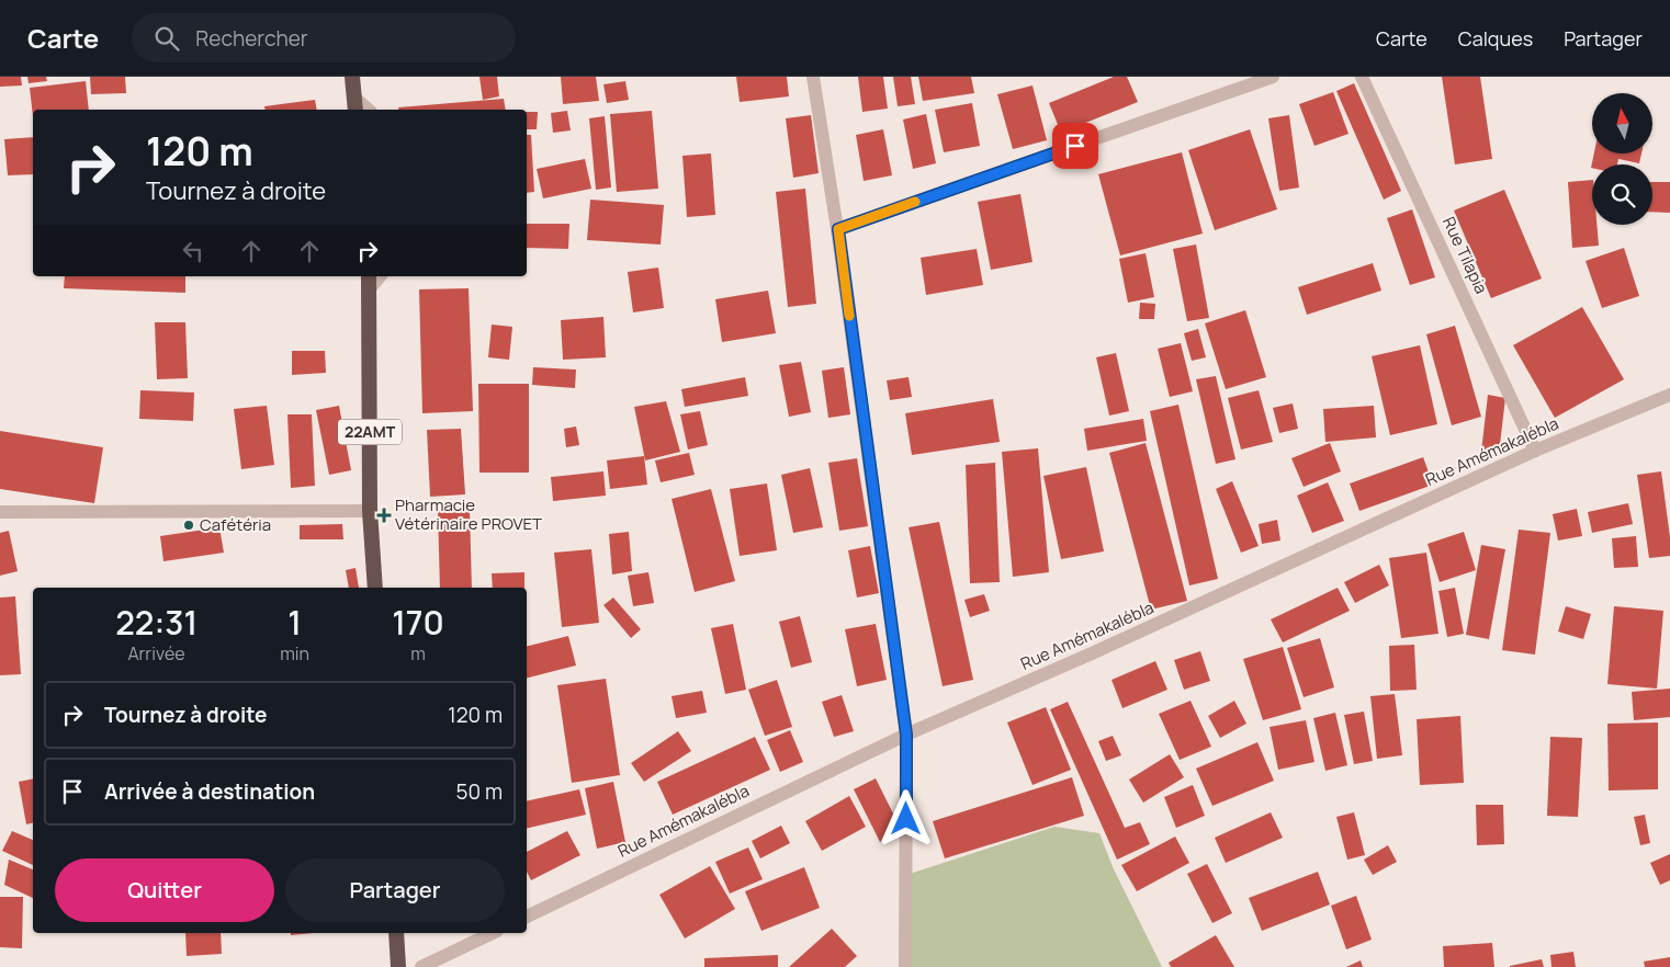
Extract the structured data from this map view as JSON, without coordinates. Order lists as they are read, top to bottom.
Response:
{
  "streets": {
    "highway": ["22AMT"],
    "street": ["Rue Tilapia", "Rue Amémakalébla"]
  },
  "crossings": [
    ["Rue Tilapia", "Rue Amémakalébla"]
  ],
  "places": {
    "health": ["Pharmacie Vétérinaire PROVET"],
    "other": ["Cafétéria"]
  },
  "north": "top",
  "page": {
    "header": "Carte",
    "search": "Rechercher",
    "nav": ["Carte", "Calques", "Partager"],
    "turn": ["120 m", "Tournez à droite"],
    "eta": [
      "22:31",
      "Arrivée",
      "1",
      "min",
      "170",
      "m"
    ],
    "list": [
      {
        "name": "Tournez à droite",
        "value": "120 m"
      },
      {
        "name": "Arrivée à destination",
        "value": "50 m"
      }
    ],
    "buttons": ["Quitter", "Partager"]
  }
}
